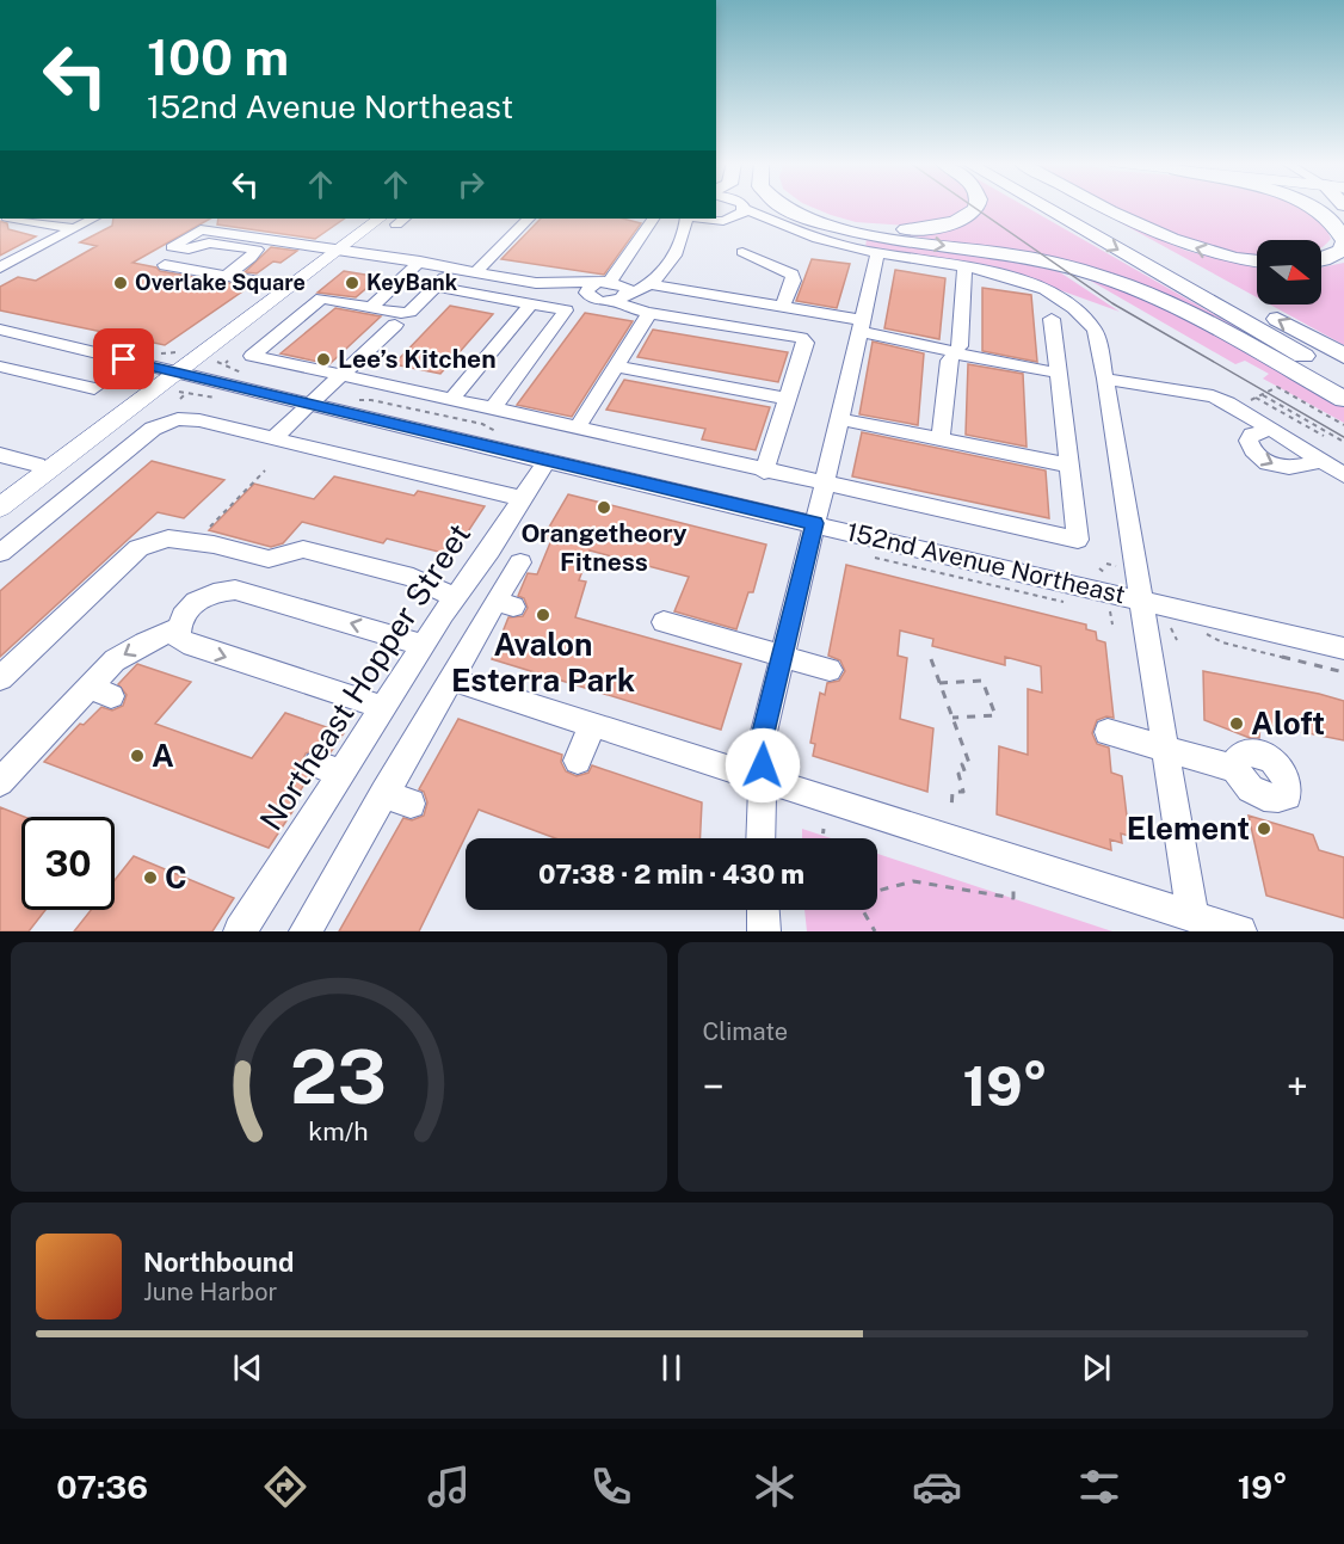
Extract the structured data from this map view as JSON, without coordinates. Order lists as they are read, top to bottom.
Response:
{
  "streets": {
    "street": ["152nd Avenue Northeast", "Northeast Hopper Street"]
  },
  "crossings": [
    ["152nd Avenue Northeast", "Northeast Hopper Street"]
  ],
  "places": [
    "Overlake Square",
    "KeyBank",
    "Lee’s Kitchen",
    "Orangetheory Fitness",
    "Avalon Esterra Park",
    "Aloft",
    "A",
    "Element",
    "C"
  ],
  "north": "right",
  "page": {
    "turn": ["100 m", "152nd Avenue Northeast"],
    "limit": "30",
    "trip": "07:38 · 2 min · 430 m",
    "tile": "Climate",
    "heat": ["−", "19°", "+"],
    "song": ["Northbound", "June Harbor"],
    "tabs": ["07:36", "19°"],
    "gauge": ["23", "km/h"]
  }
}
